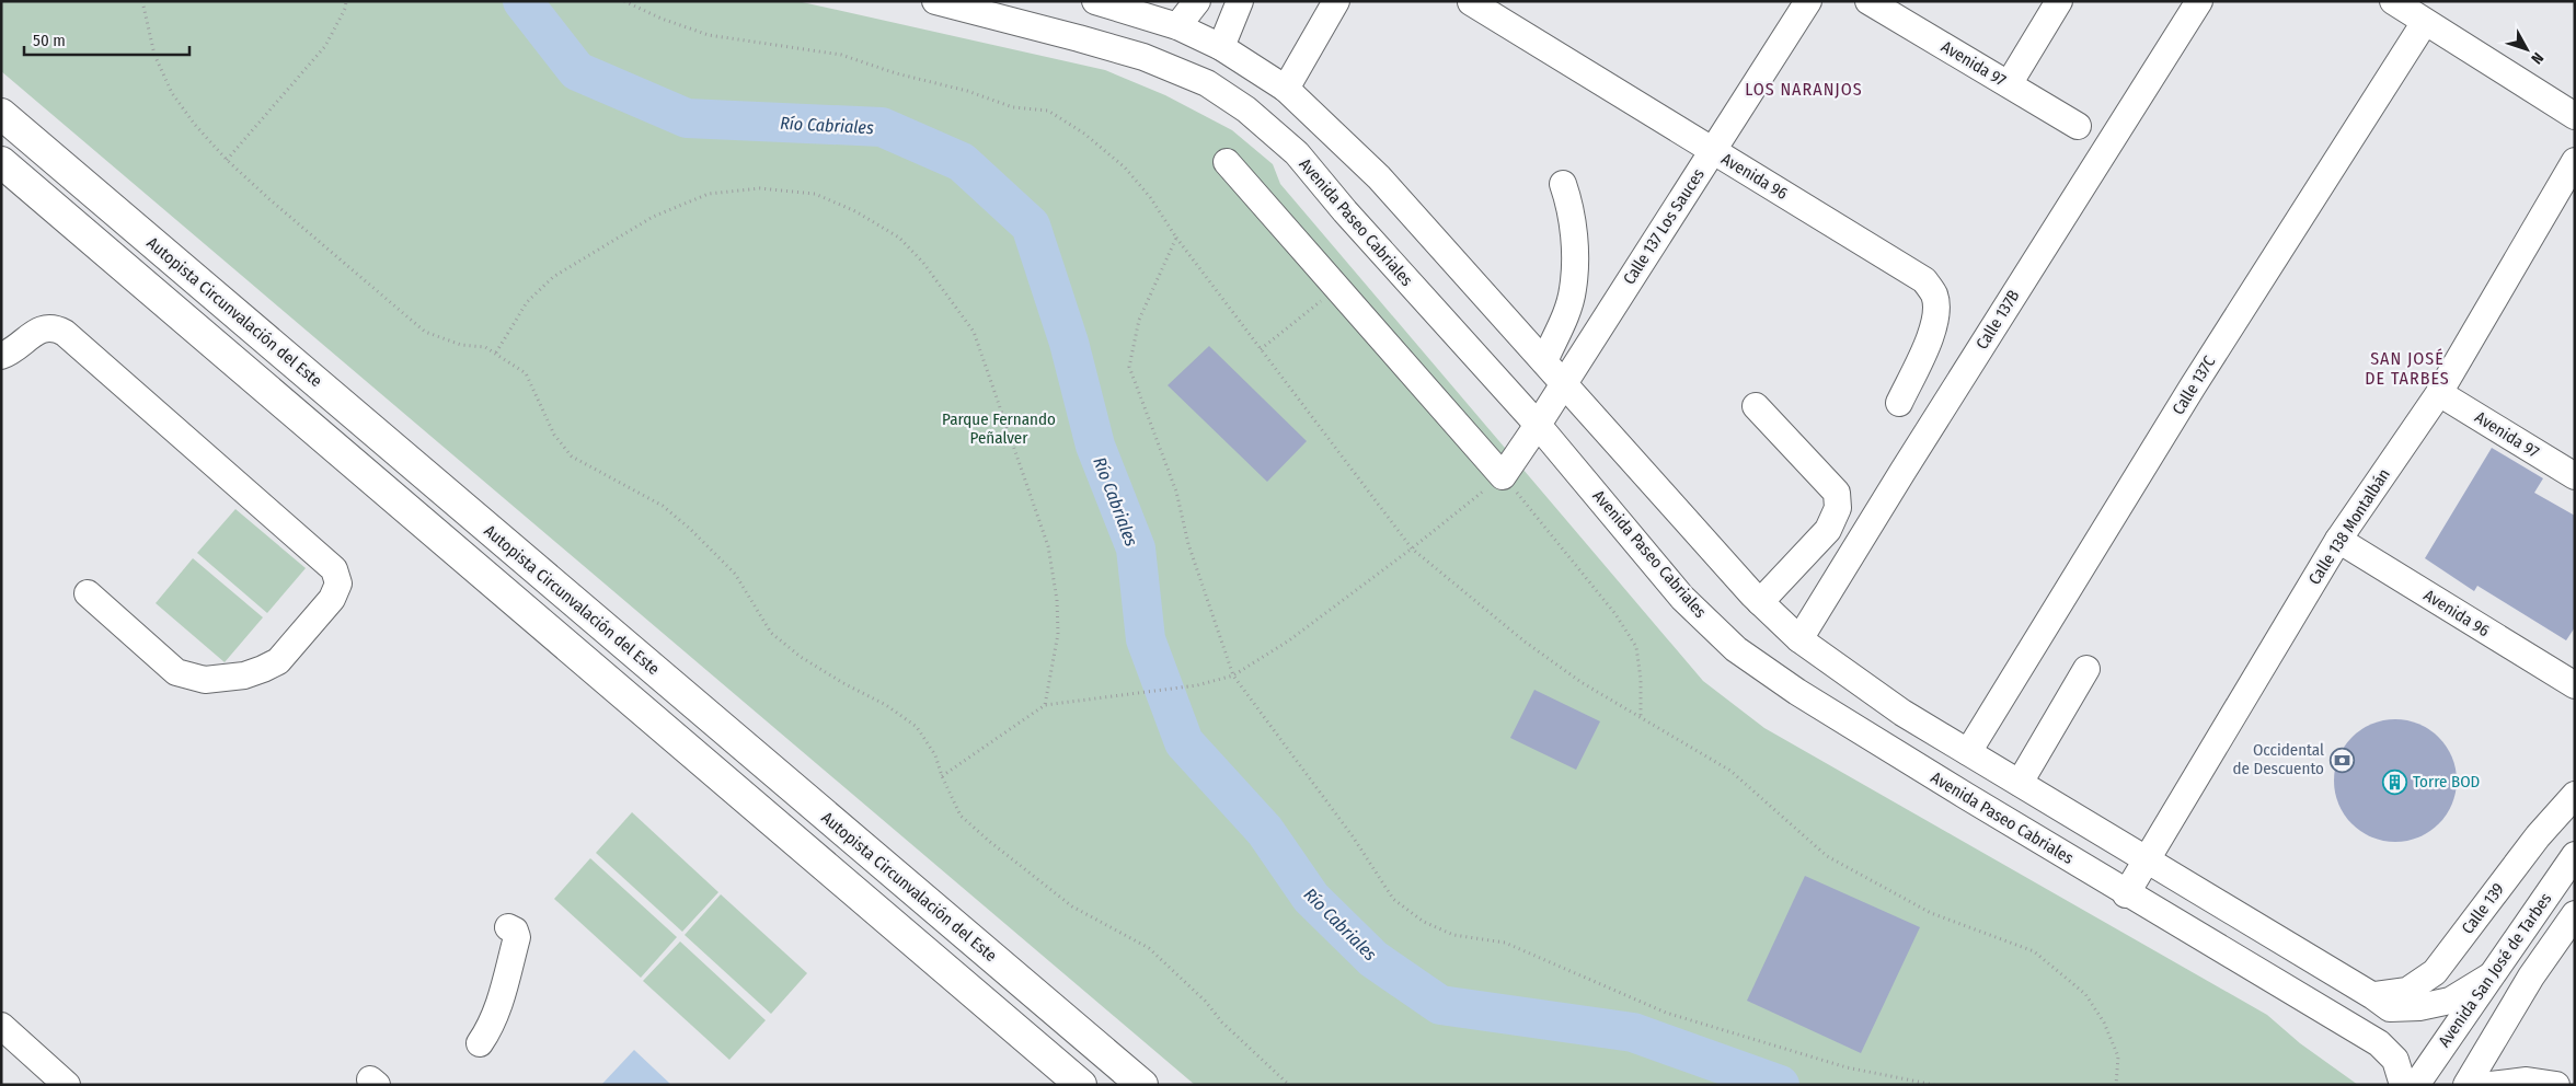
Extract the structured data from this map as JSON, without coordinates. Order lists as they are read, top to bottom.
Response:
{
  "streets": {
    "highway": ["Autopista Circunvalación del Este"],
    "street": [
      "Avenida 97",
      "Avenida 96",
      "Avenida Paseo Cabriales",
      "Calle 137 Los Sauces",
      "Calle 137B",
      "Calle 137C",
      "Calle 138 Montalbán",
      "Calle 139",
      "Avenida San José de Tarbes"
    ]
  },
  "crossings": [
    ["Avenida 97", "Calle 138 Montalbán"],
    ["Avenida 96", "Calle 137 Los Sauces"],
    ["Avenida 96", "Calle 138 Montalbán"],
    ["Avenida Paseo Cabriales", "Calle 137 Los Sauces"],
    ["Avenida Paseo Cabriales", "Calle 138 Montalbán"]
  ],
  "districts": ["LOS NARANJOS", "SAN JOSÉ DE TARBES"],
  "water": ["Río Cabriales"],
  "parks": ["Parque Fernando Peñalver"],
  "places": {
    "bank": ["Occidental de Descuento"],
    "building": ["Torre BOD"]
  },
  "scale_bar": "50 m",
  "north": "bottom right"
}
